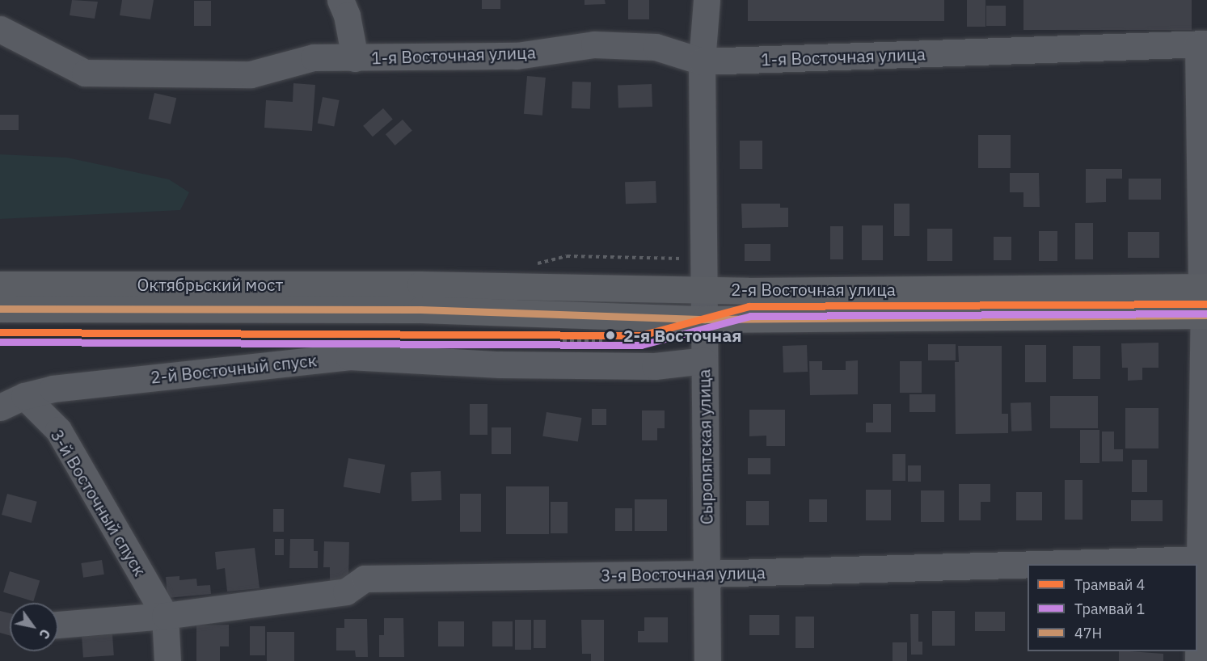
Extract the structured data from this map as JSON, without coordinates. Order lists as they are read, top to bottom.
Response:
{
  "streets": {
    "main road": ["Октябрьский мост", "2-я Восточная улица"],
    "street": [
      "1-я Восточная улица",
      "2-й Восточный спуск",
      "Сыропятская улица",
      "3-й Восточный спуск",
      "3-я Восточная улица"
    ]
  },
  "crossings": [
    ["1-я Восточная улица", "Сыропятская улица"],
    ["Октябрьский мост", "2-я Восточная улица"],
    ["2-я Восточная улица", "Сыропятская улица"],
    ["2-й Восточный спуск", "Сыропятская улица"],
    ["2-й Восточный спуск", "3-й Восточный спуск"],
    ["Сыропятская улица", "3-я Восточная улица"],
    ["3-й Восточный спуск", "3-я Восточная улица"]
  ],
  "places": ["2-я Восточная"],
  "lines": ["tram line 4", "transit line 47Н", "tram line 1"],
  "legend": ["Трамвай 4", "Трамвай 1", "47Н"],
  "north": "bottom right"
}
